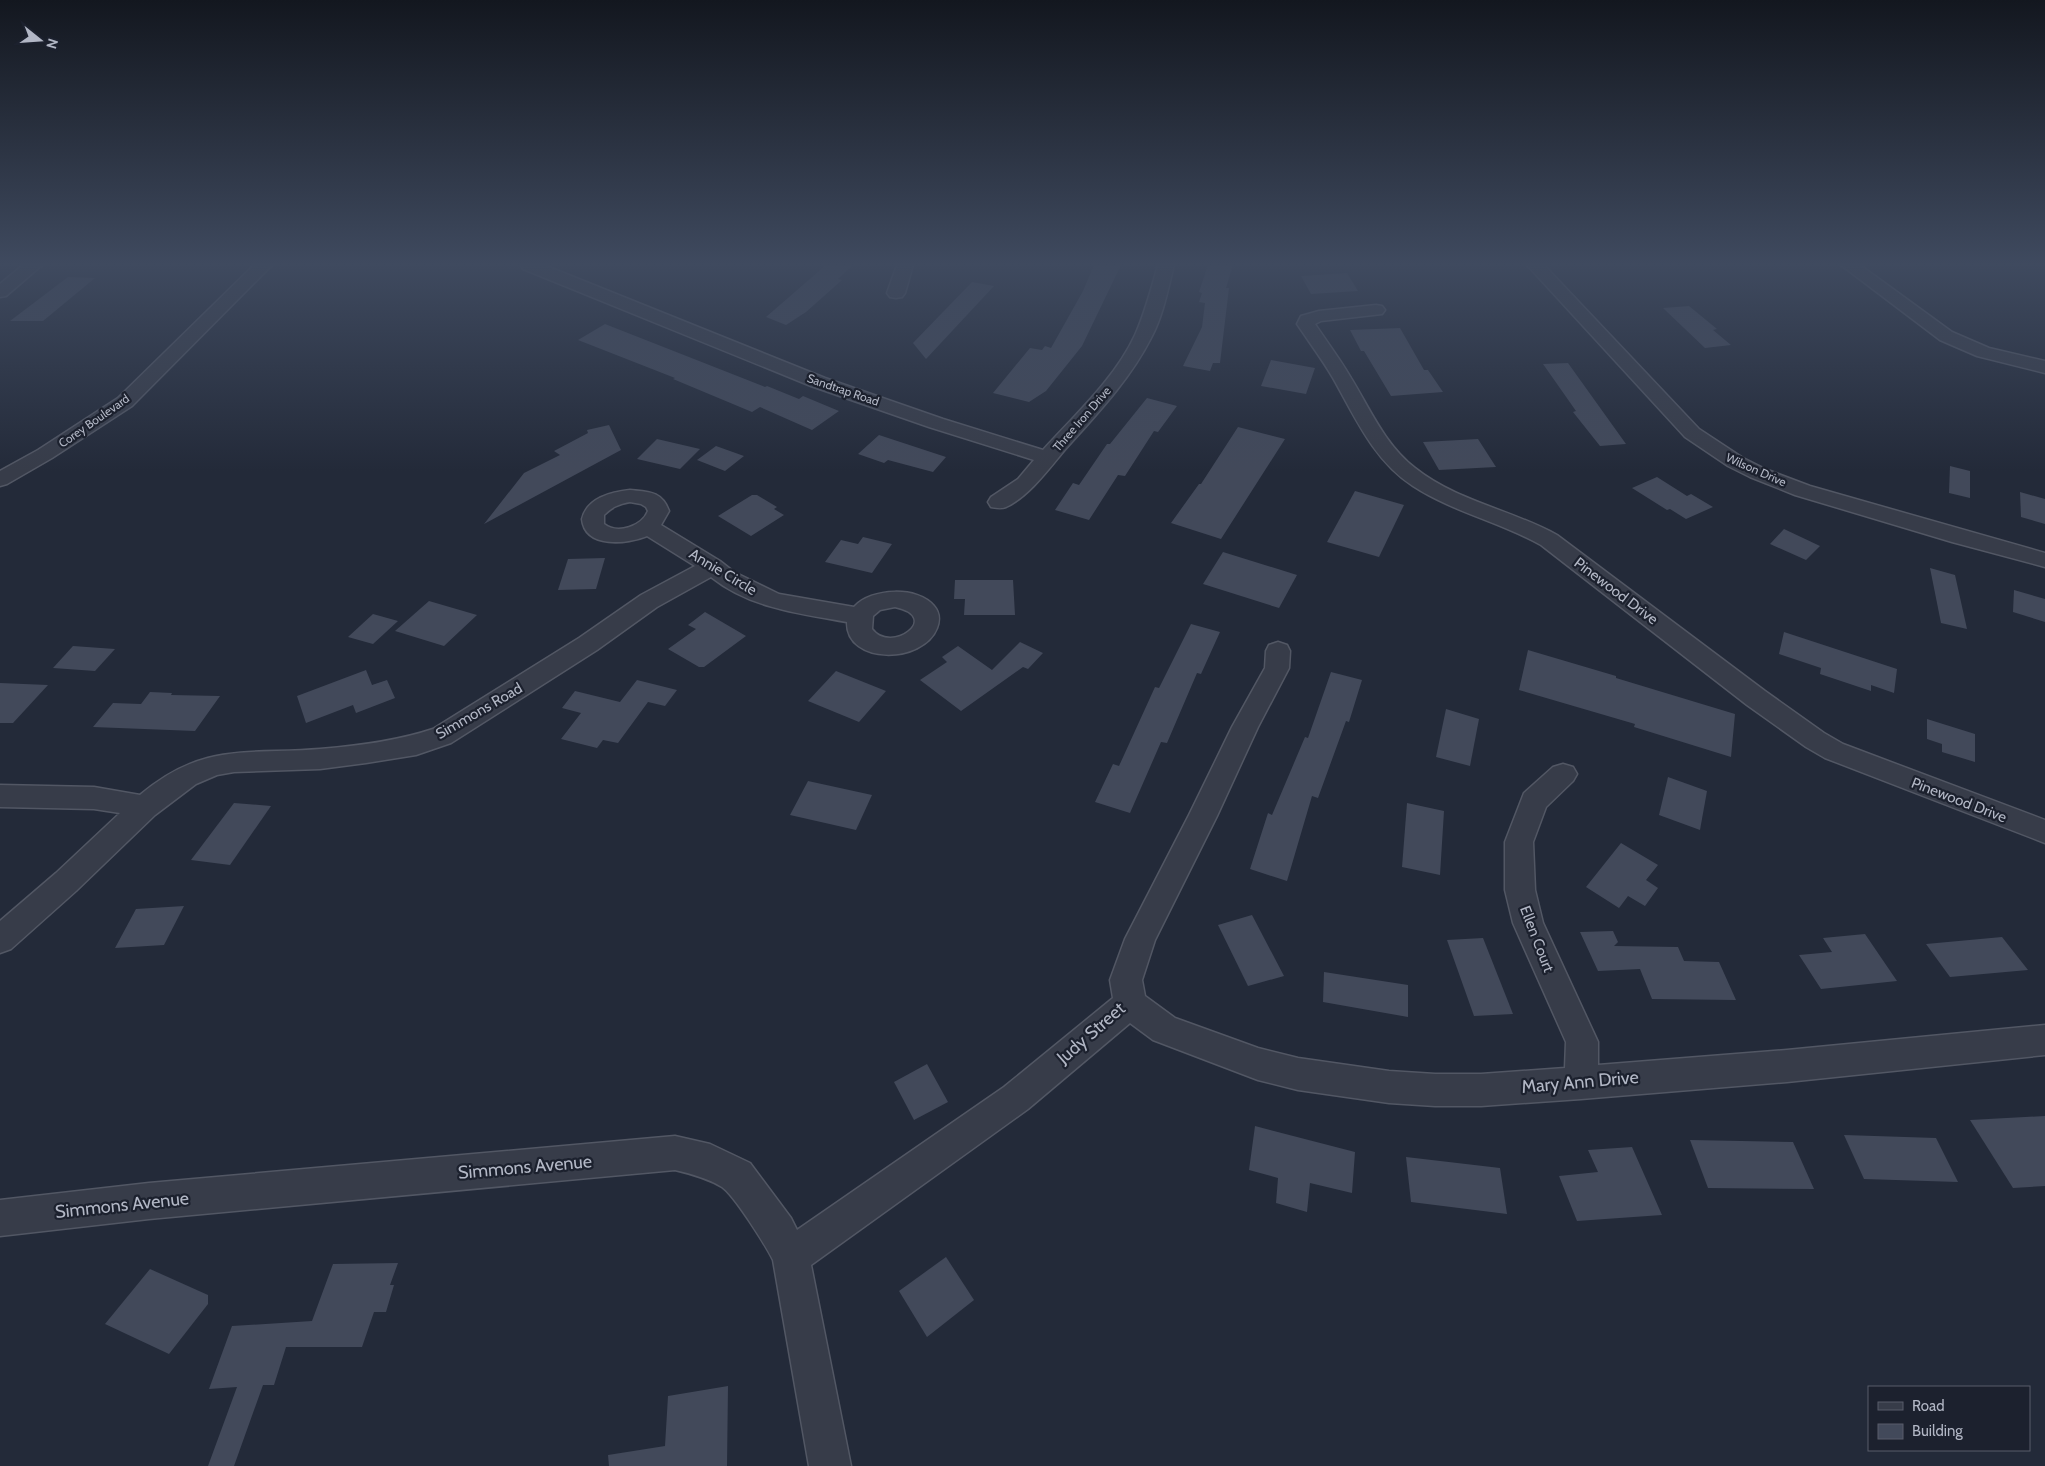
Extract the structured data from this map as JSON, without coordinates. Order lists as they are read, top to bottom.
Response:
{
  "streets": {
    "street": [
      "Sandtrap Road",
      "Three Iron Drive",
      "Corey Boulevard",
      "Wilson Drive",
      "Annie Circle",
      "Pinewood Drive",
      "Simmons Road",
      "Ellen Court",
      "Judy Street",
      "Mary Ann Drive",
      "Simmons Avenue"
    ]
  },
  "crossings": [
    ["Sandtrap Road", "Three Iron Drive"],
    ["Annie Circle", "Simmons Road"],
    ["Ellen Court", "Mary Ann Drive"],
    ["Judy Street", "Mary Ann Drive"],
    ["Judy Street", "Simmons Avenue"]
  ],
  "legend": ["Road", "Building"],
  "north": "right"
}
